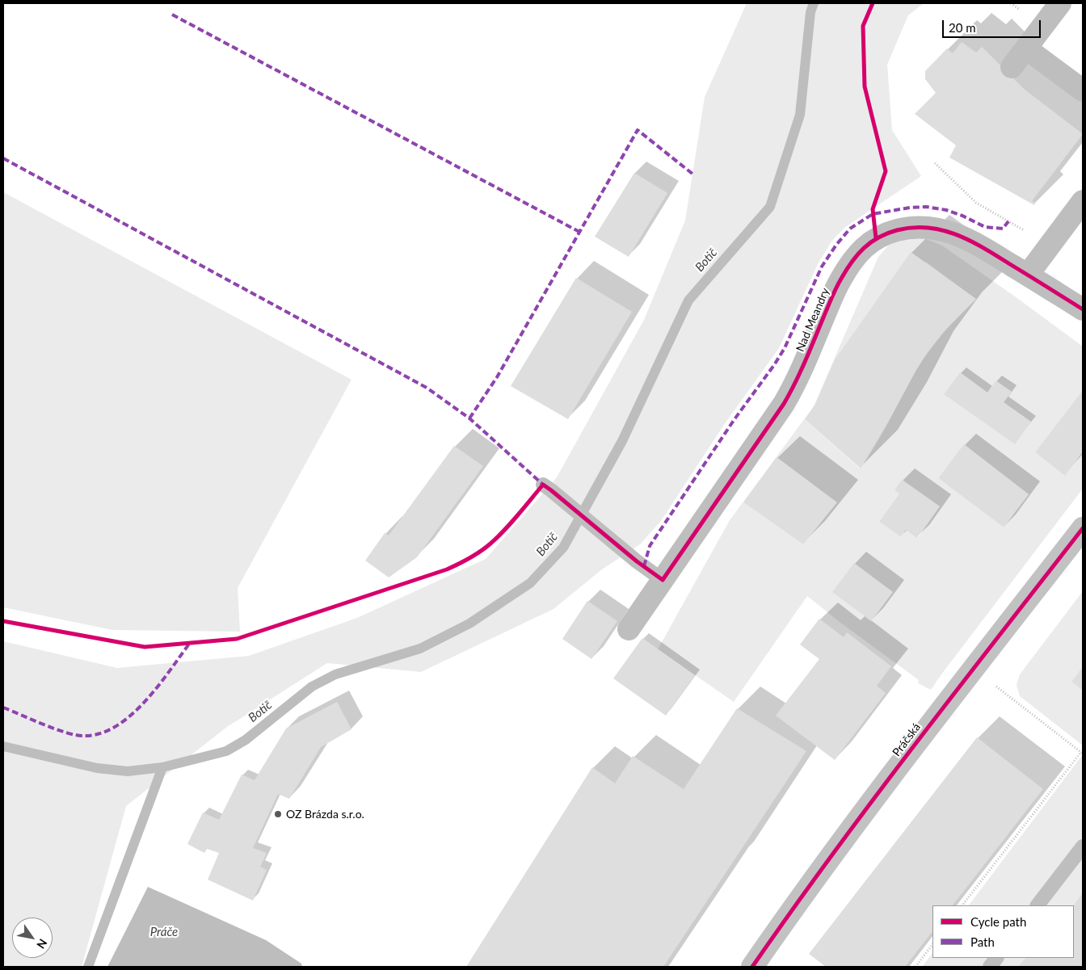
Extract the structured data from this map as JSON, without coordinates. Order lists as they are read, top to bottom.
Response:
{
  "streets": {
    "street": ["Nad Meandry", "Práčská"]
  },
  "water": ["Botič", "Práče"],
  "places": ["OZ Brázda s.r.o."],
  "legend": ["Cycle path", "Path"],
  "scale_bar": "20 m",
  "north": "bottom right"
}
